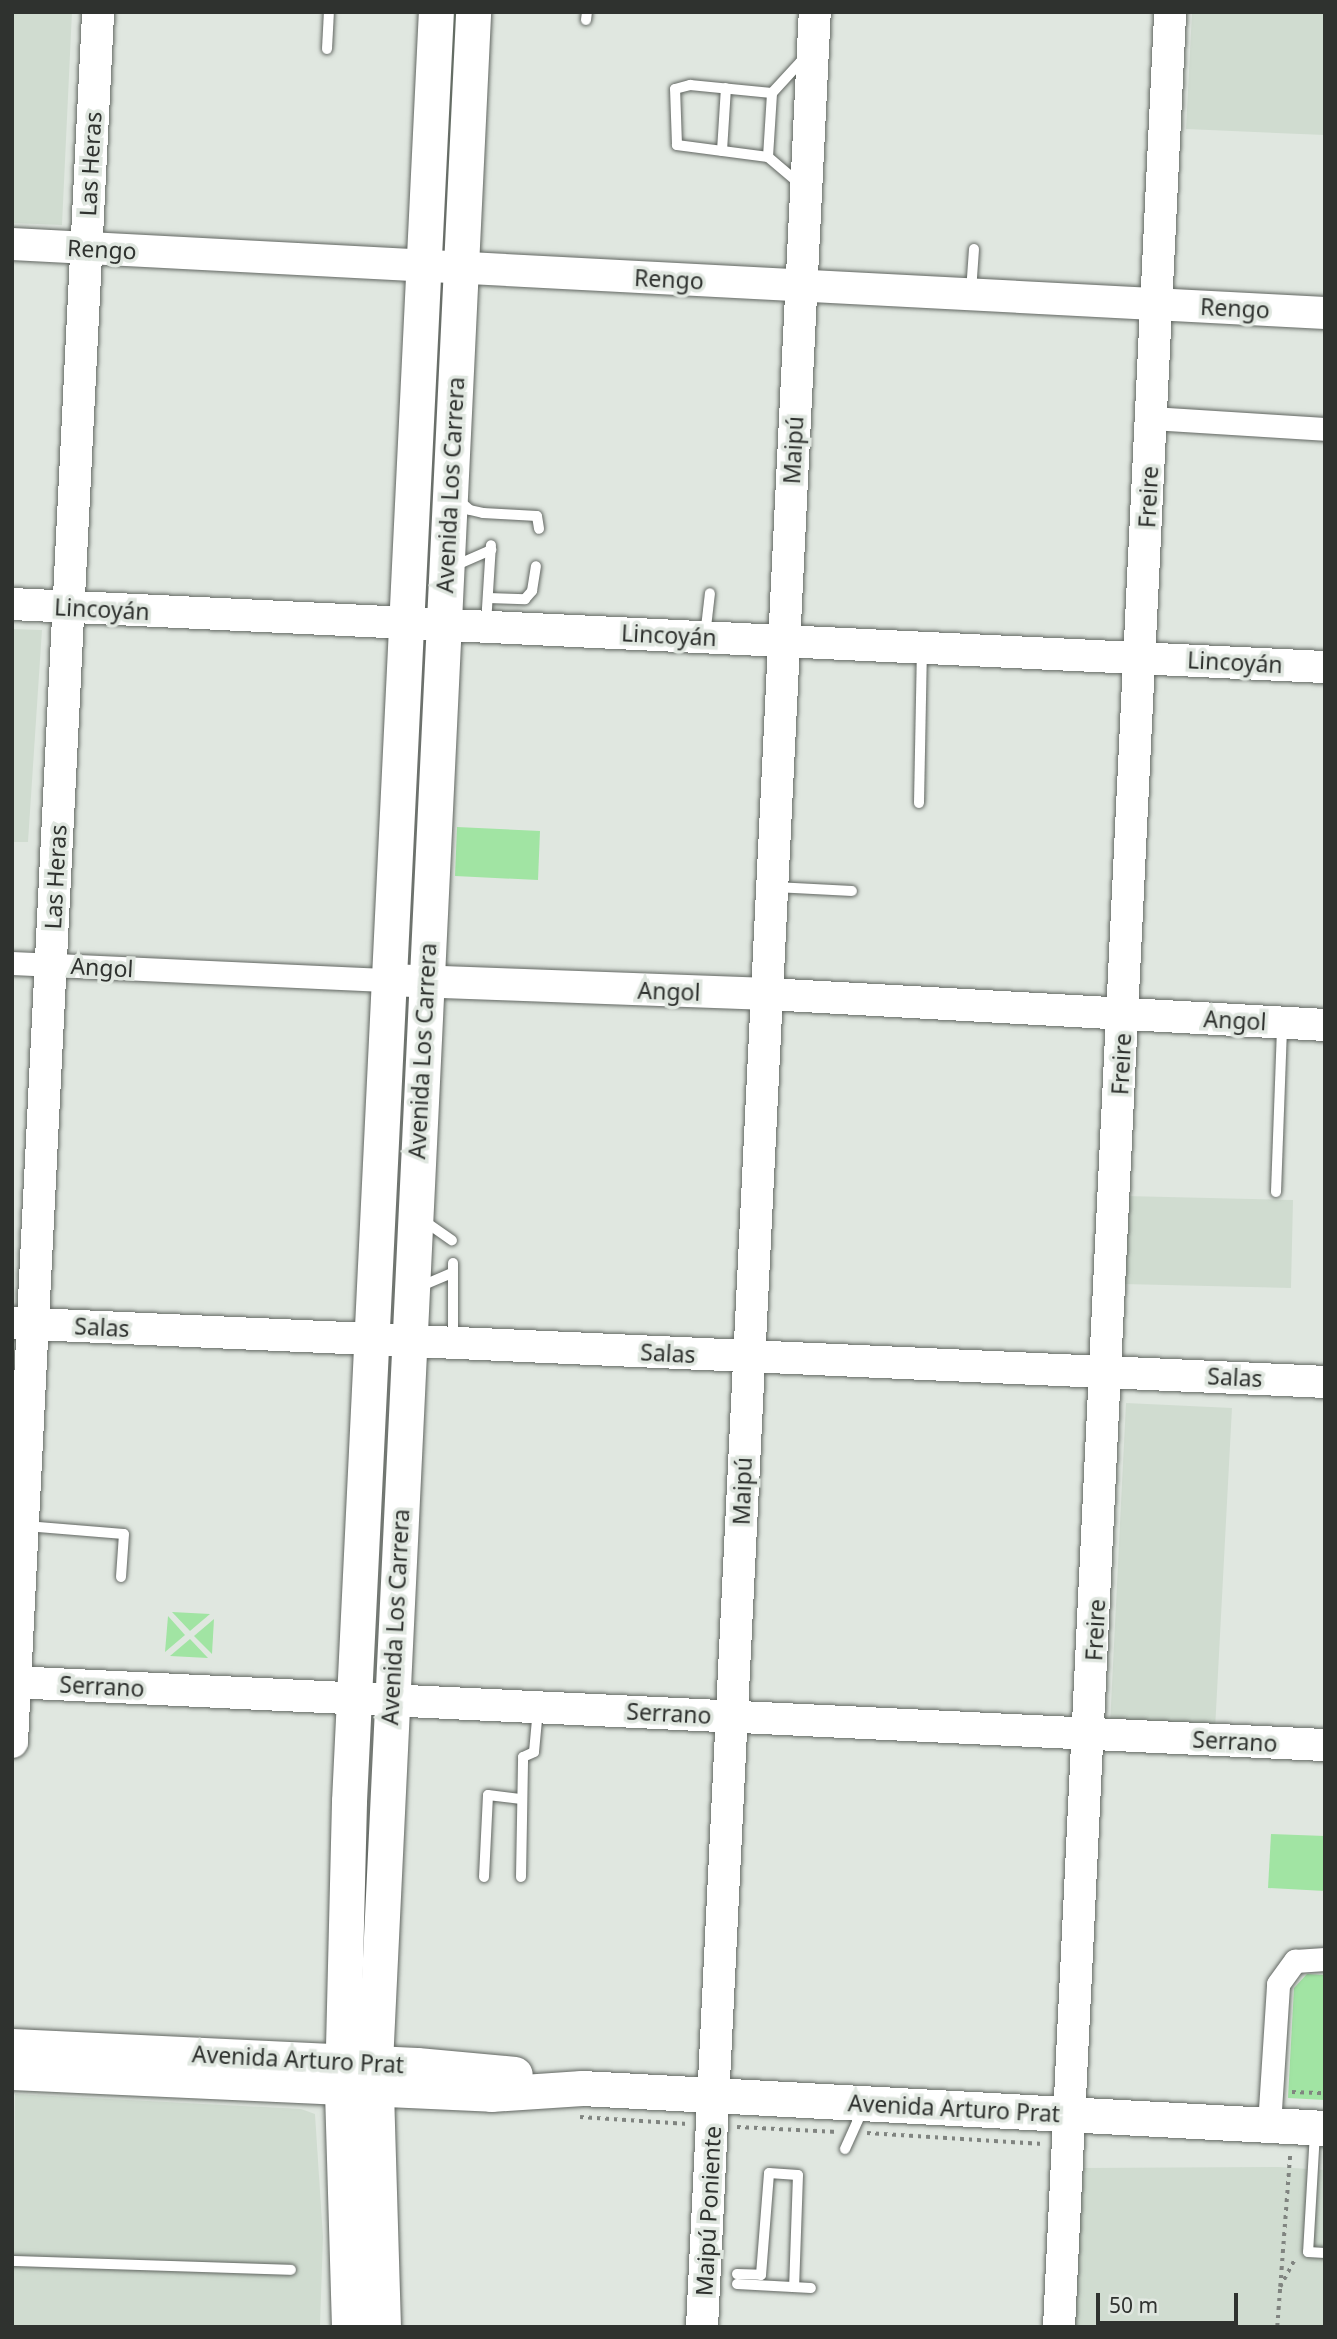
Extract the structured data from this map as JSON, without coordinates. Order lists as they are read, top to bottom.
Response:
{
  "streets": {
    "main road": ["Avenida Los Carrera", "Avenida Arturo Prat"],
    "street": [
      "Las Heras",
      "Rengo",
      "Maipú",
      "Freire",
      "Lincoyán",
      "Angol",
      "Salas",
      "Serrano",
      "Maipú Poniente"
    ]
  },
  "crossings": [
    ["Las Heras", "Rengo"],
    ["Las Heras", "Lincoyán"],
    ["Las Heras", "Angol"],
    ["Las Heras", "Salas"],
    ["Las Heras", "Serrano"],
    ["Rengo", "Maipú"],
    ["Rengo", "Avenida Los Carrera"],
    ["Rengo", "Freire"],
    ["Maipú", "Lincoyán"],
    ["Maipú", "Angol"],
    ["Maipú", "Salas"],
    ["Maipú", "Serrano"],
    ["Maipú", "Avenida Arturo Prat"],
    ["Maipú", "Maipú Poniente"],
    ["Avenida Los Carrera", "Lincoyán"],
    ["Avenida Los Carrera", "Angol"],
    ["Avenida Los Carrera", "Salas"],
    ["Avenida Los Carrera", "Serrano"],
    ["Avenida Los Carrera", "Avenida Arturo Prat"],
    ["Freire", "Lincoyán"],
    ["Freire", "Angol"],
    ["Freire", "Salas"],
    ["Freire", "Serrano"],
    ["Freire", "Avenida Arturo Prat"],
    ["Avenida Arturo Prat", "Maipú Poniente"]
  ],
  "scale_bar": "50 m"
}
